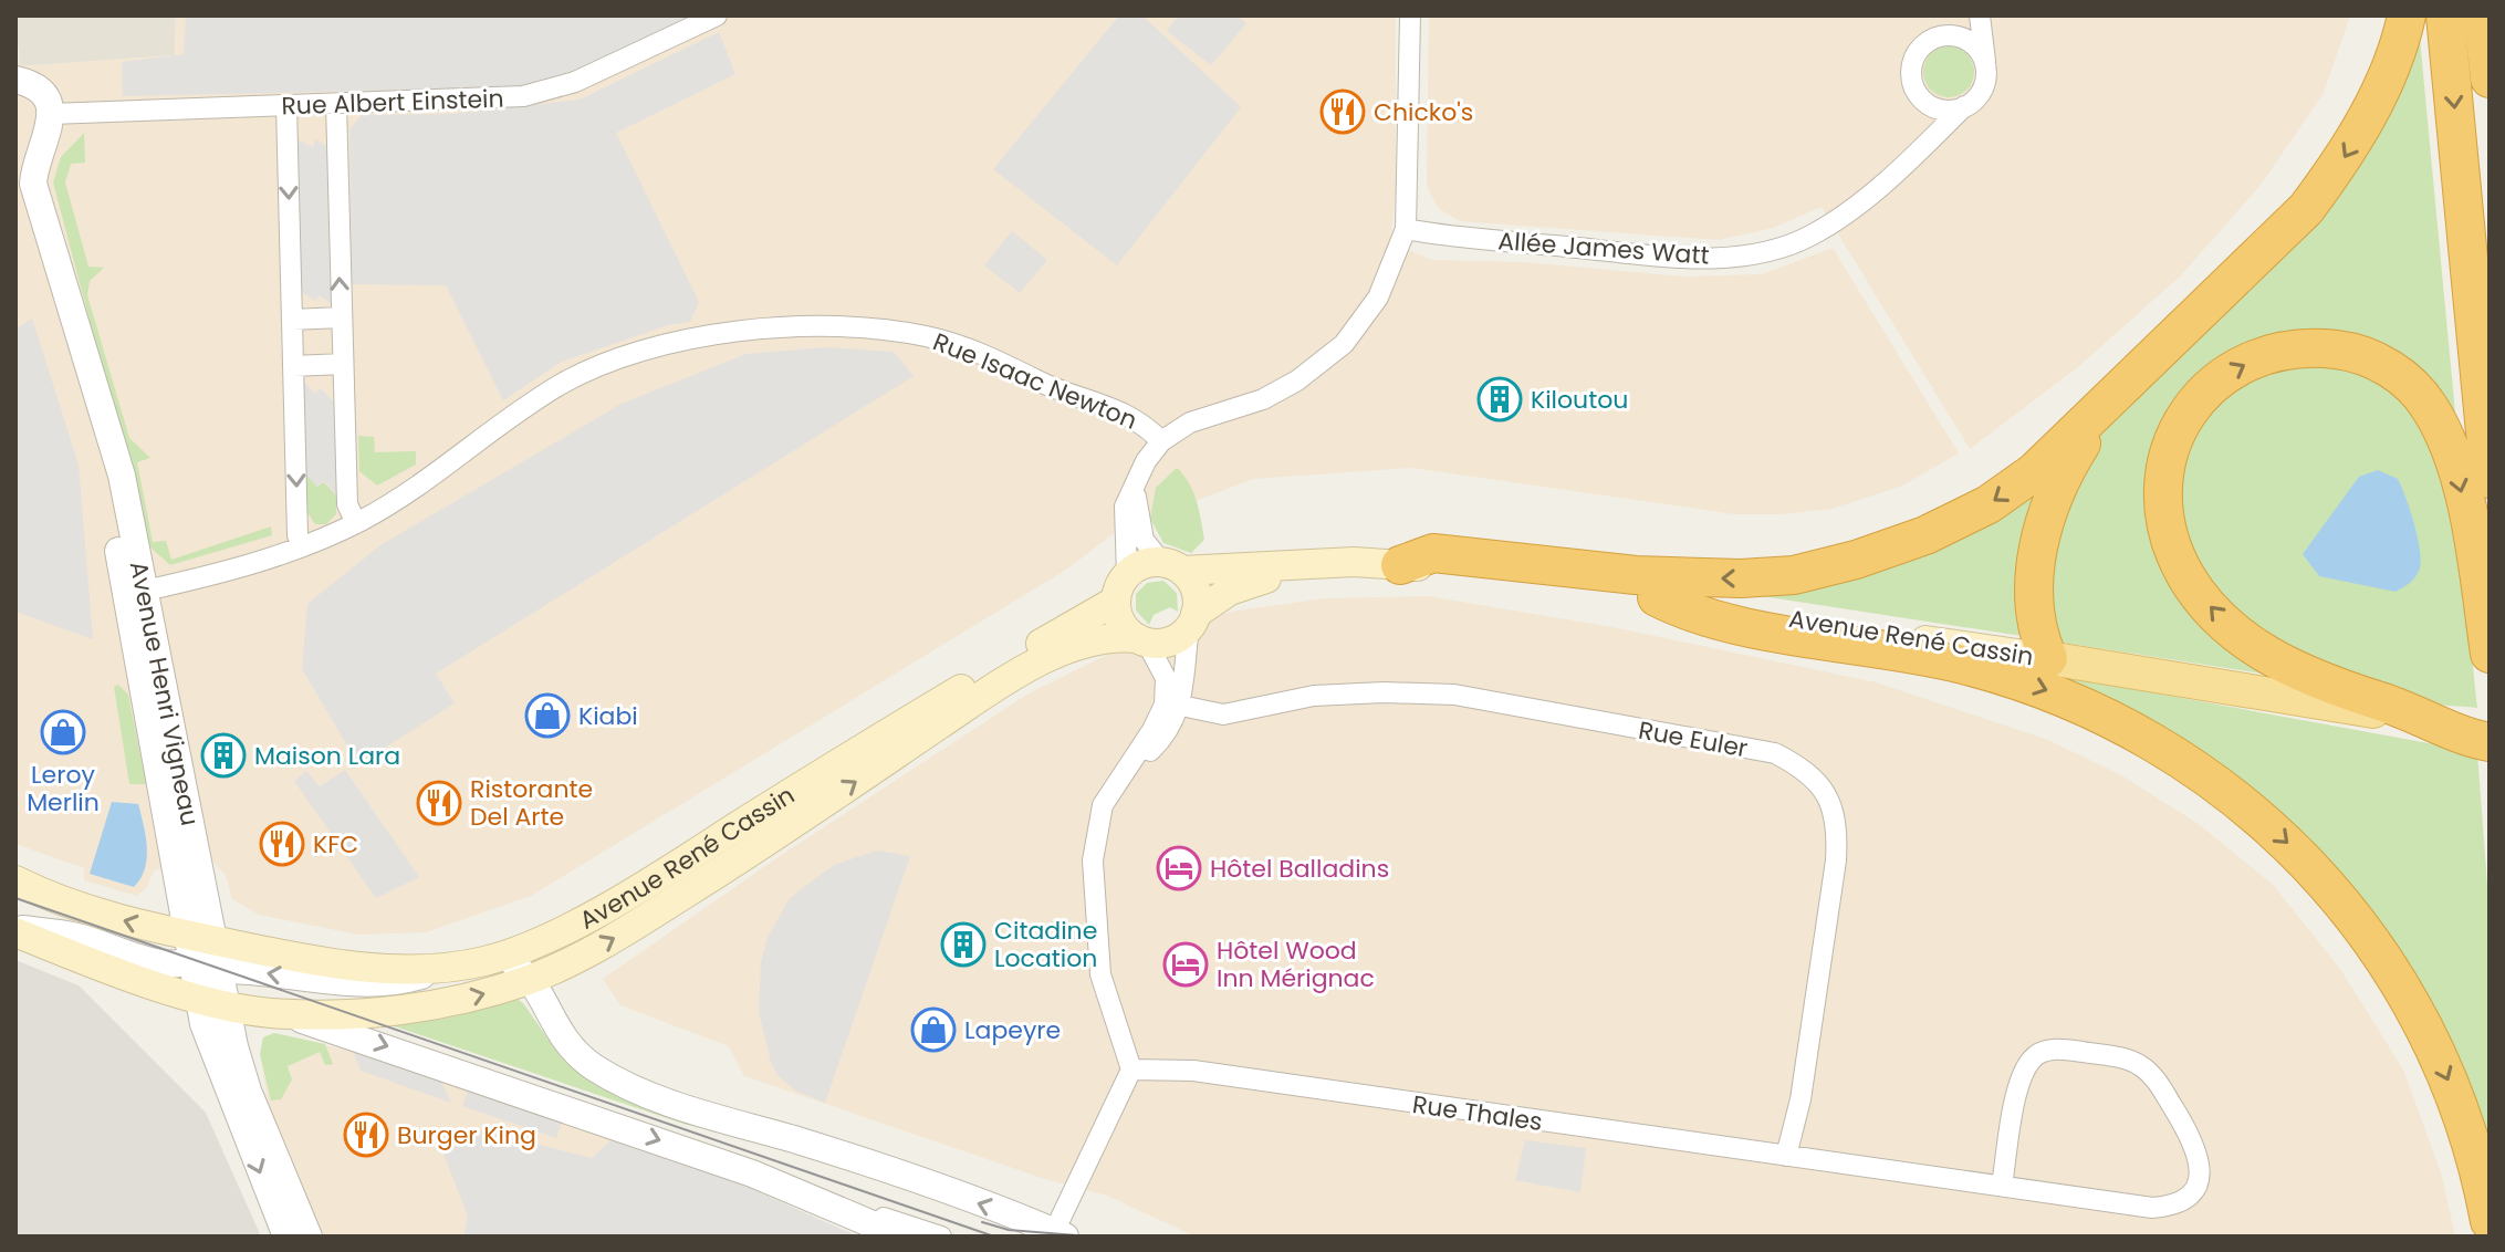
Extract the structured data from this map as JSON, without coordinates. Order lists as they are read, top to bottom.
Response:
{
  "streets": {
    "main road": ["Avenue René Cassin"],
    "street": [
      "Rue Albert Einstein",
      "Allée James Watt",
      "Rue Isaac Newton",
      "Avenue Henri Vigneau",
      "Rue Euler",
      "Rue Thales"
    ]
  },
  "crossings": [
    ["Rue Albert Einstein", "Avenue Henri Vigneau"],
    ["Allée James Watt", "Rue Isaac Newton"],
    ["Rue Isaac Newton", "Avenue Henri Vigneau"],
    ["Avenue René Cassin", "Avenue Henri Vigneau"],
    ["Rue Euler", "Rue Thales"]
  ],
  "places": {
    "restaurant": [
      "Chicko's",
      "Ristorante Del Arte",
      "KFC",
      "Burger King"
    ],
    "building": ["Kiloutou", "Maison Lara", "Citadine Location"],
    "shop": ["Kiabi", "Leroy Merlin", "Lapeyre"],
    "hotel": ["Hôtel Balladins", "Hôtel Wood Inn Mérignac"]
  }
}
